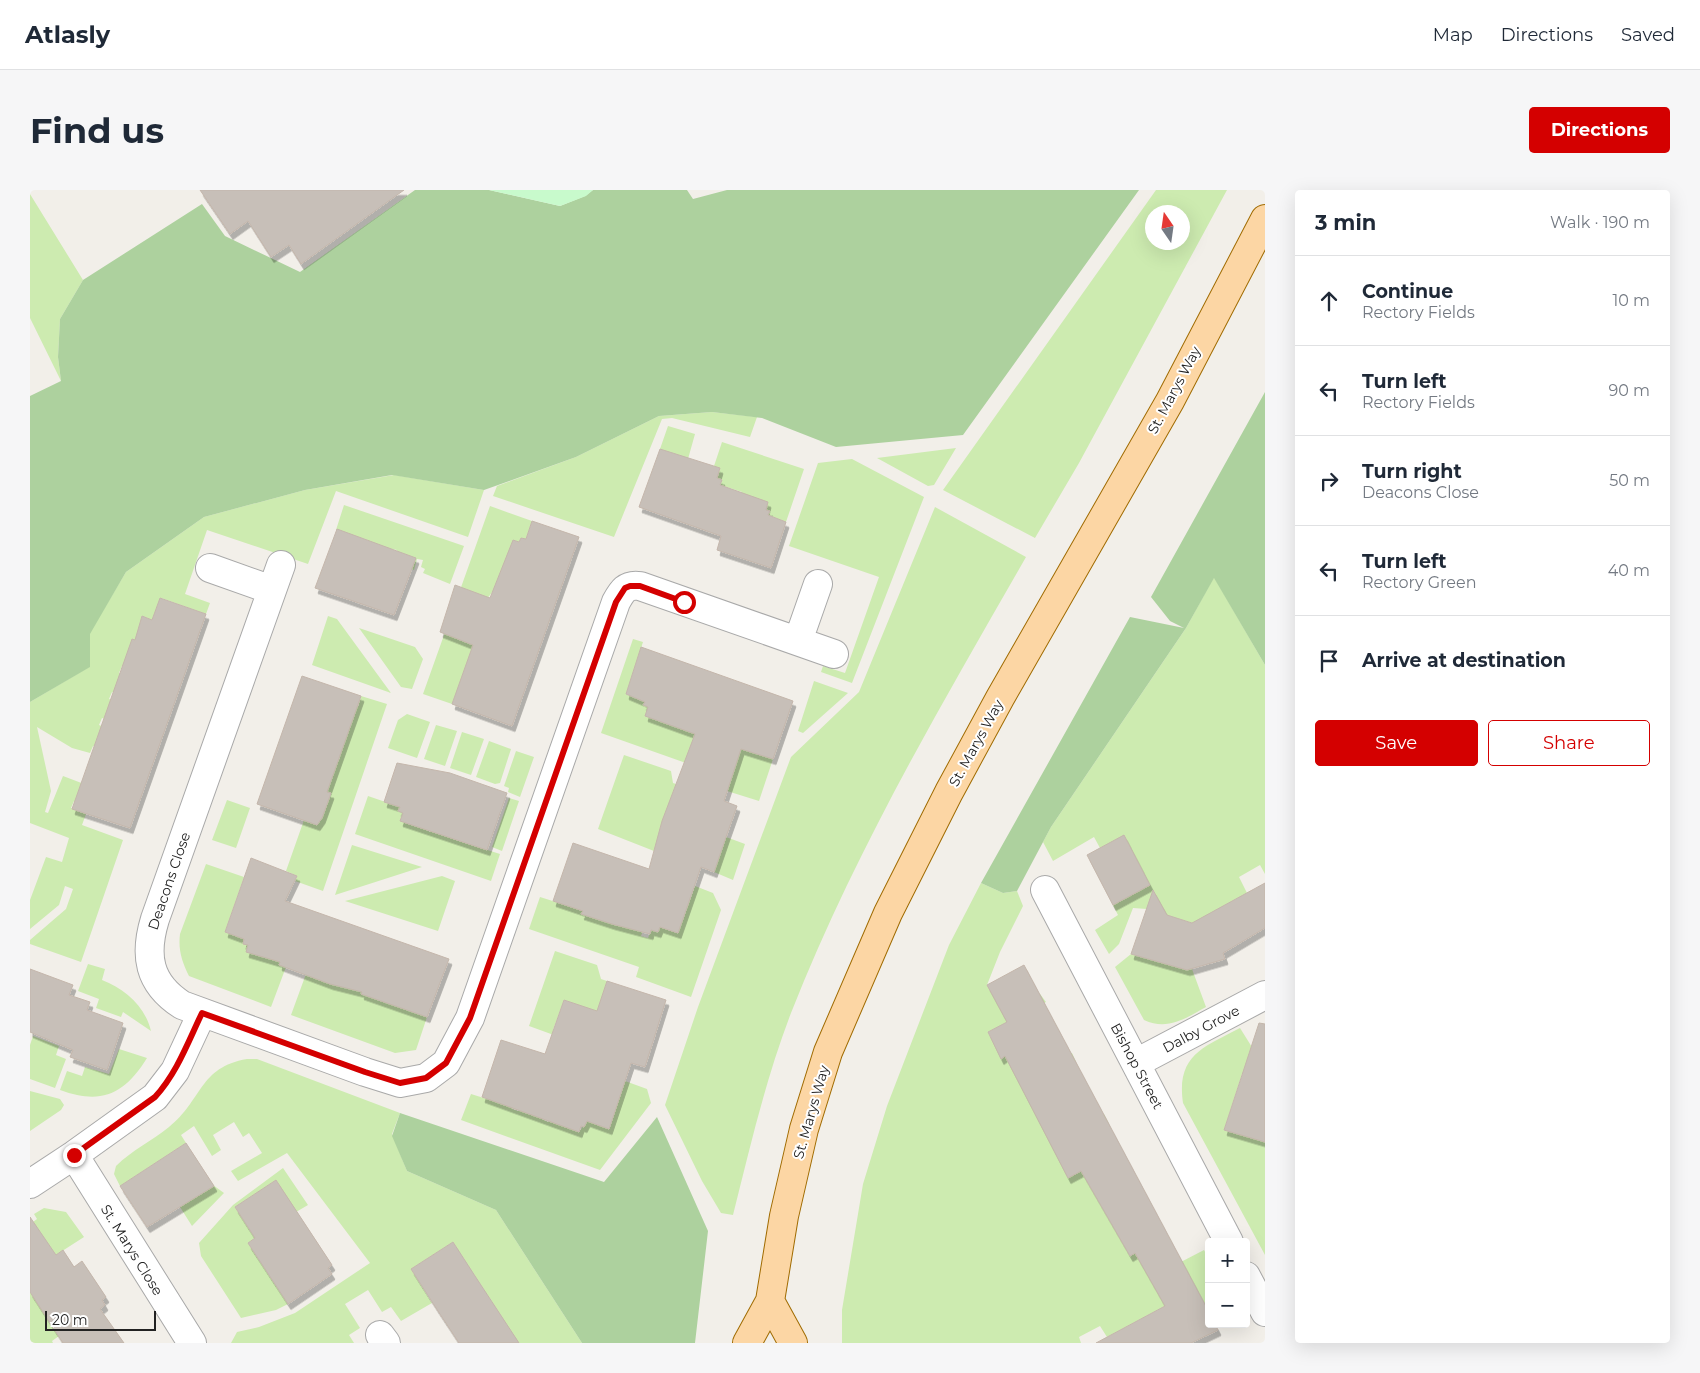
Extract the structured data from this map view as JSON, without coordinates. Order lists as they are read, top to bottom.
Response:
{
  "streets": {
    "main road": ["St. Marys Way"],
    "street": [
      "Deacons Close",
      "Dalby Grove",
      "Bishop Street",
      "St. Marys Close"
    ]
  },
  "crossings": [
    ["Dalby Grove", "Bishop Street"]
  ],
  "scale_bar": "20 m",
  "north": "top",
  "page": {
    "header": "Atlasly",
    "nav": ["Map", "Directions", "Saved"],
    "buttons": [
      "Directions",
      ["Save", "Share"]
    ],
    "title": "Find us",
    "heading": ["3 min", "Walk · 190 m"],
    "list": [
      ["Continue", "Rectory Fields", "10 m"],
      ["Turn left", "Rectory Fields", "90 m"],
      ["Turn right", "Deacons Close", "50 m"],
      ["Turn left", "Rectory Green", "40 m"],
      "Arrive at destination"
    ],
    "map_buttons": ["+", "−"],
    "scale": "20 m"
  }
}
